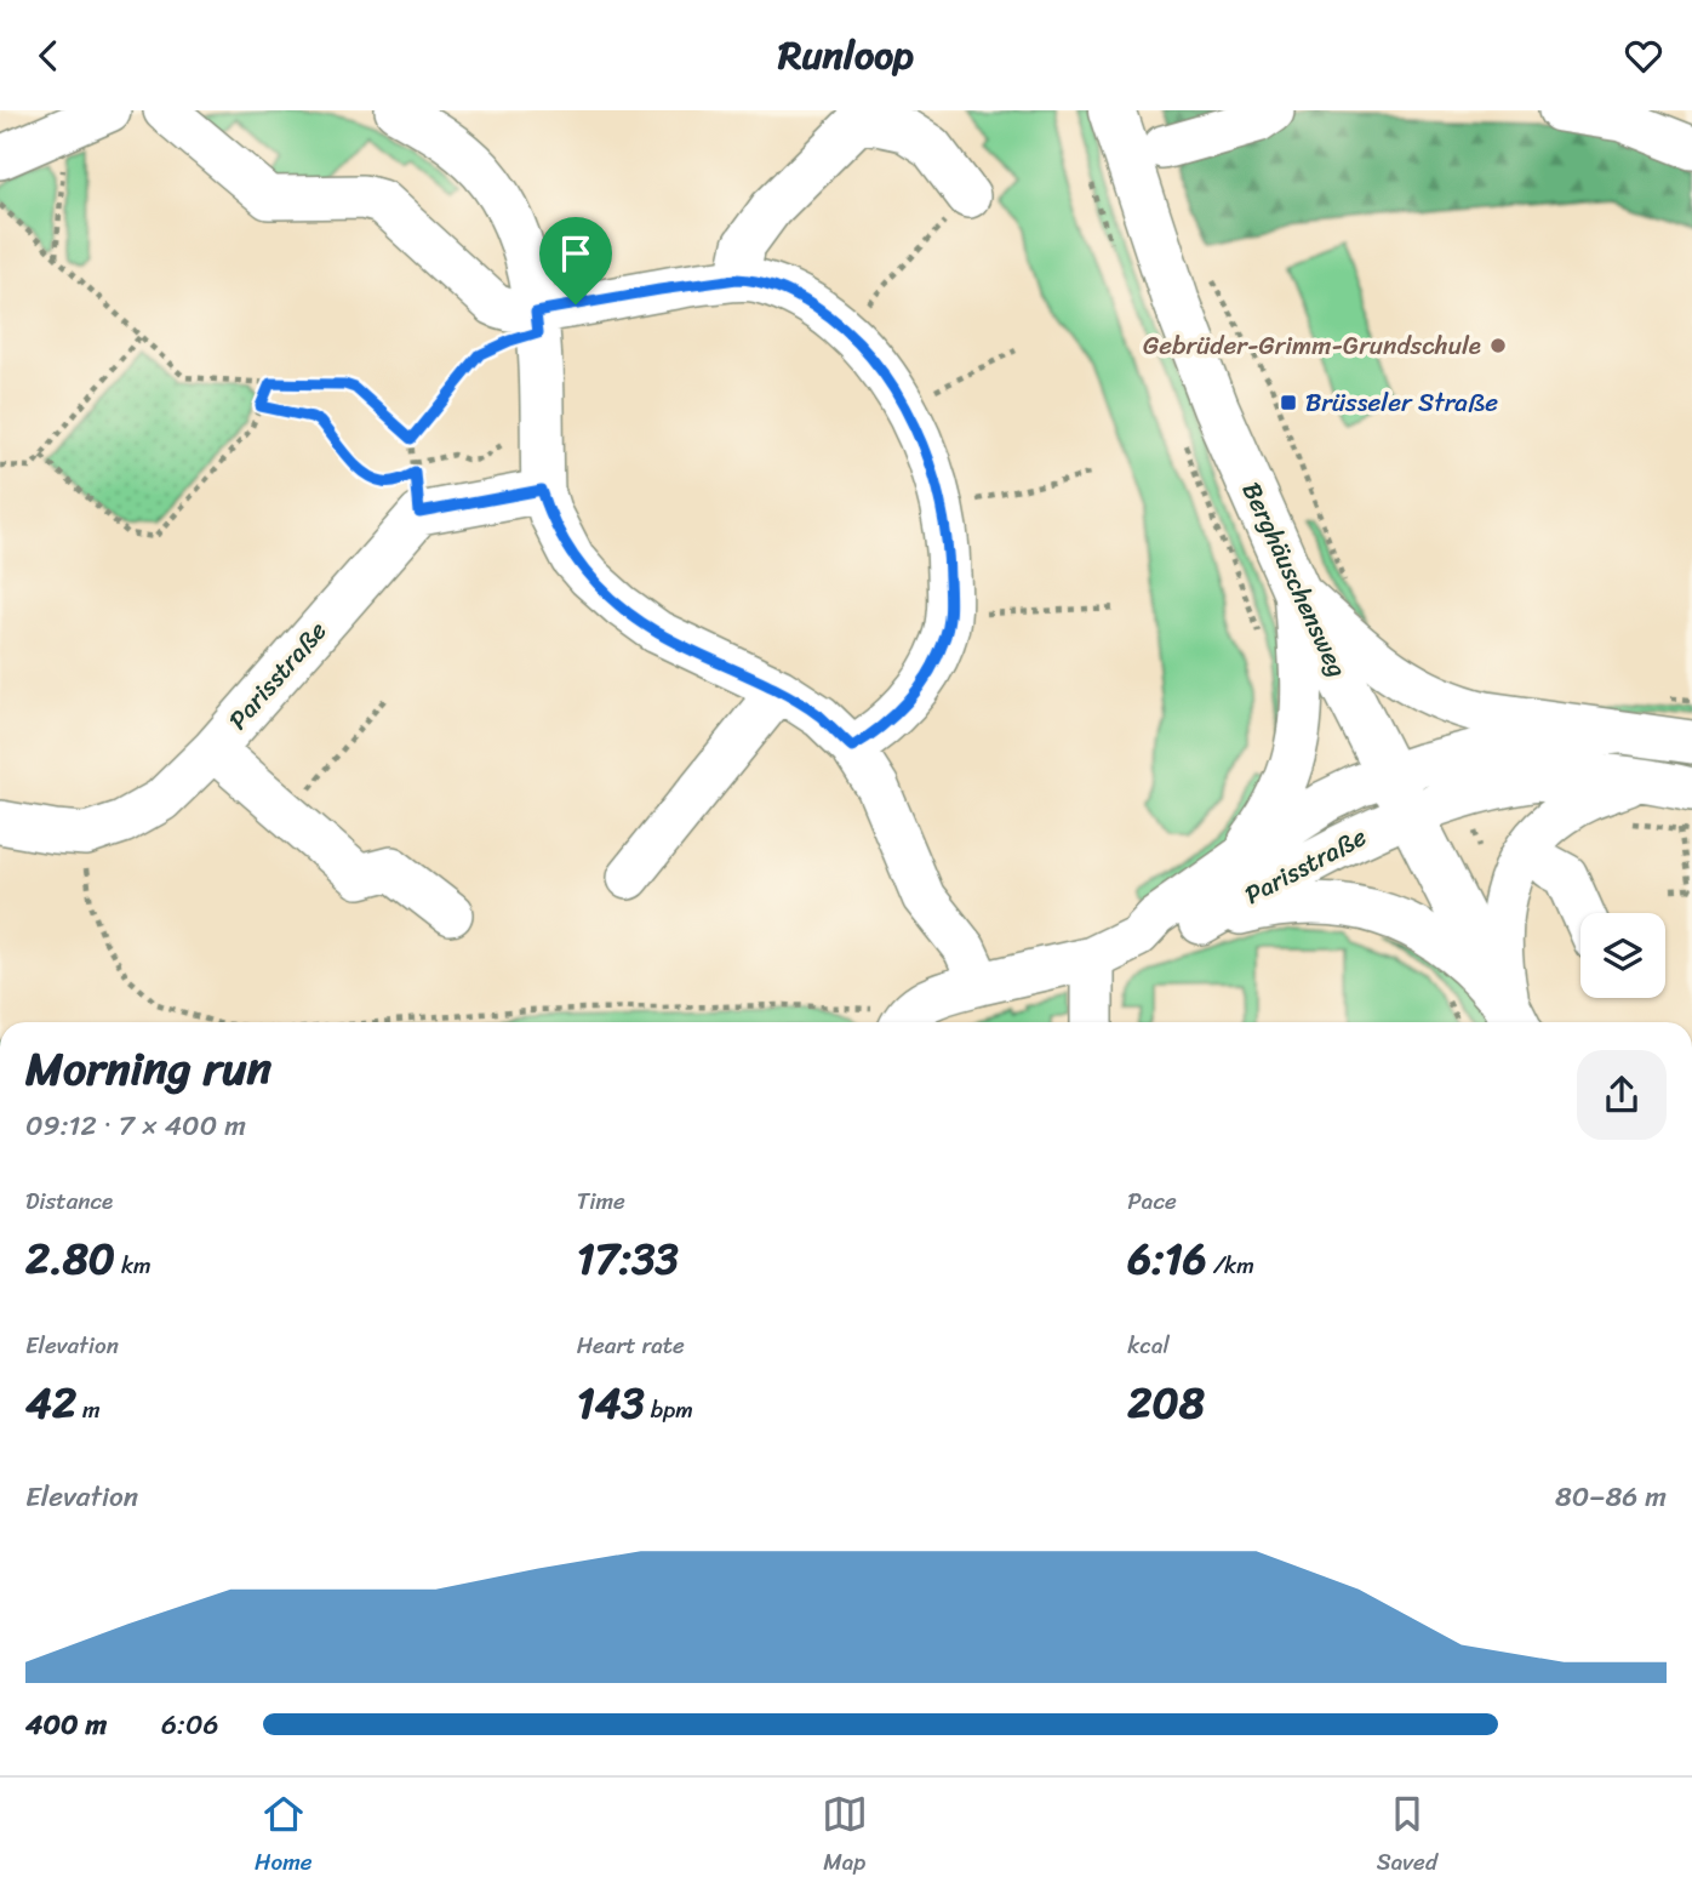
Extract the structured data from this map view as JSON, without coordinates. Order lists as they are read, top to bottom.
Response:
{
  "streets": {
    "main road": ["Berghäuschensweg"],
    "street": ["Parisstraße"]
  },
  "crossings": [
    ["Berghäuschensweg", "Parisstraße"]
  ],
  "places": {
    "other": ["Gebrüder-Grimm-Grundschule"],
    "transit": ["Brüsseler Straße"]
  },
  "page": {
    "header": "Runloop",
    "heading": ["Morning run", "09:12 · 7 × 400 m"],
    "stats": [
      ["Distance", "2.80 km"],
      ["Time", "17:33"],
      ["Pace", "6:16 /km"],
      ["Elevation", "42 m"],
      ["Heart rate", "143 bpm"],
      ["kcal", "208"]
    ],
    "chart": ["Elevation", "80–86 m"],
    "list": [
      {
        "name": "400 m",
        "note": "6:06"
      }
    ],
    "tabs": ["Home", "Map", "Saved"]
  }
}
